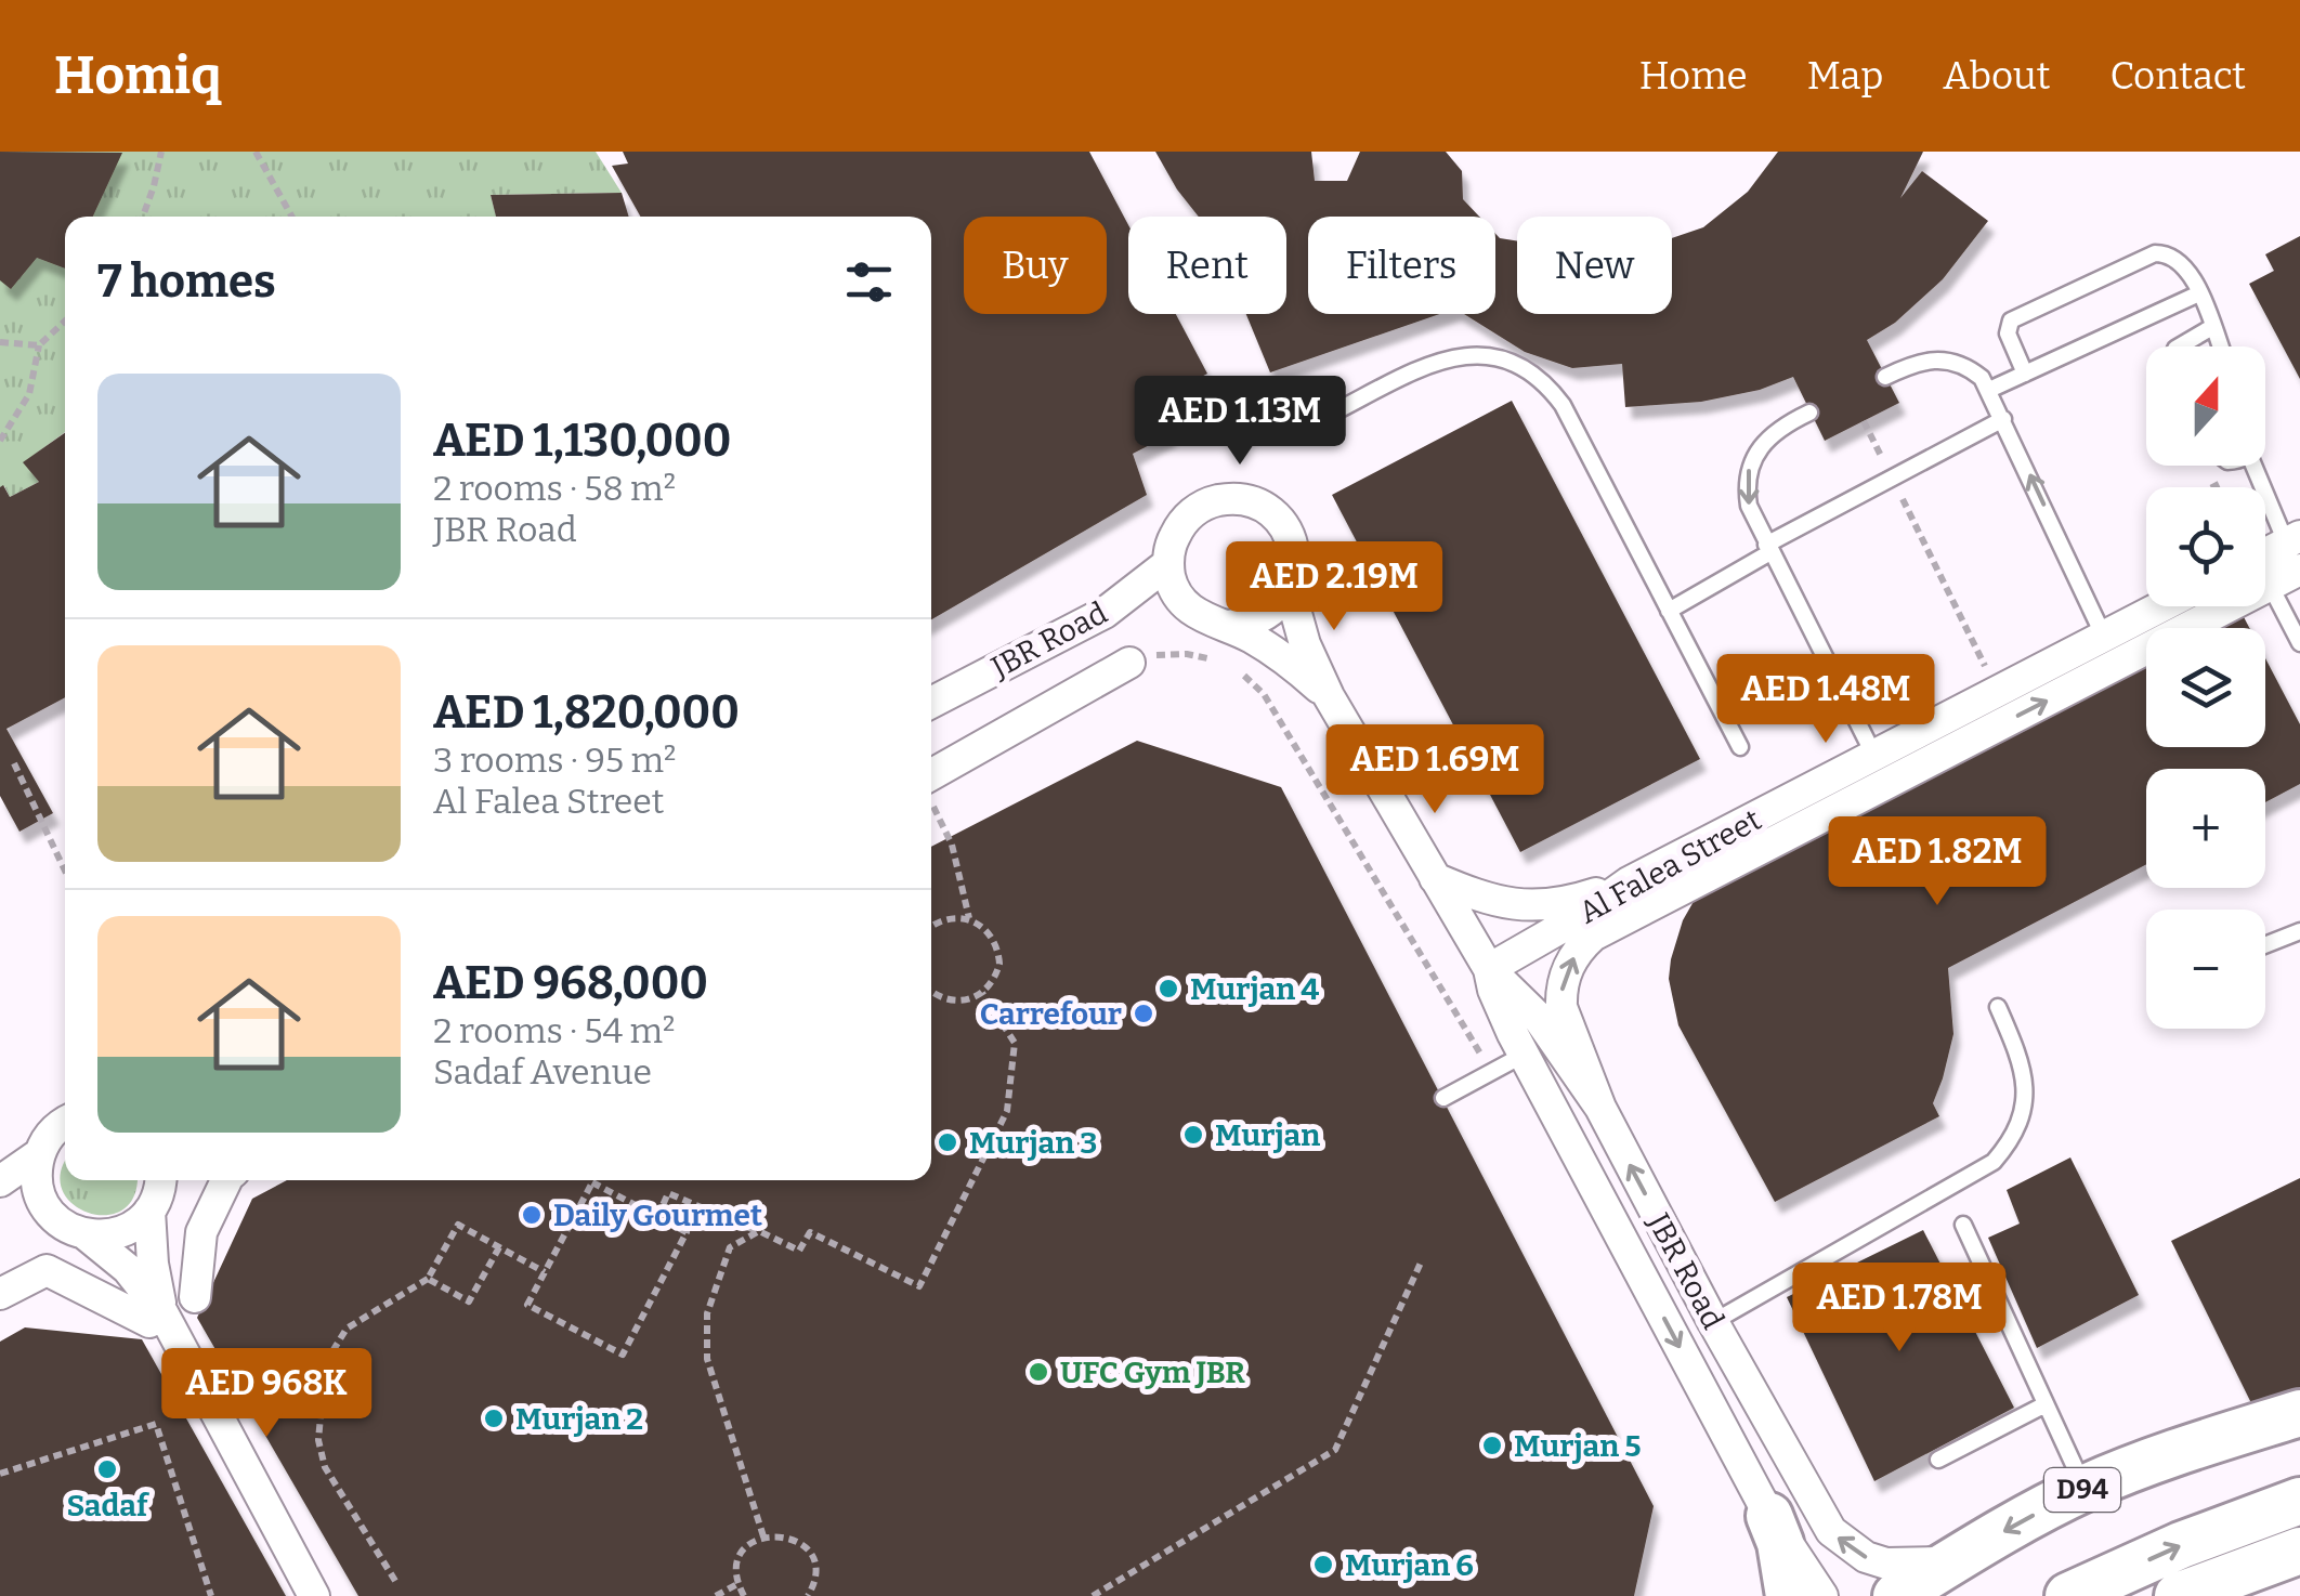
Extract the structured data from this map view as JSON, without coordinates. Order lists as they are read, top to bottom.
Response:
{
  "streets": {
    "main road": ["D94"],
    "street": ["JBR Road", "Al Falea Street"]
  },
  "crossings": [
    ["JBR Road", "Al Falea Street"],
    ["JBR Road", "D94"]
  ],
  "places": [
    "Murjan 4",
    "Carrefour",
    "Murjan",
    "Murjan 3",
    "Daily Gourmet",
    "UFC Gym JBR",
    "Murjan 2",
    "Murjan 5",
    "Sadaf",
    "Murjan 6"
  ],
  "north": "top",
  "page": {
    "header": "Homiq",
    "nav": [
      "Home",
      "Map",
      "About",
      "Contact"
    ],
    "chip": [
      "Buy",
      "Rent",
      "Filters",
      "New"
    ],
    "heading": "7 homes",
    "map_buttons": ["+", "−"],
    "list": [
      {
        "name": "AED 1,130,000",
        "note": "2 rooms · 58 m² · JBR Road"
      },
      {
        "name": "AED 1,820,000",
        "note": "3 rooms · 95 m² · Al Falea Street"
      },
      {
        "name": "AED 968,000",
        "note": "2 rooms · 54 m² · Sadaf Avenue"
      }
    ],
    "price": [
      "AED 1.13M",
      "AED 2.19M",
      "AED 1.48M",
      "AED 1.69M",
      "AED 1.82M",
      "AED 1.78M",
      "AED 968K"
    ]
  }
}
